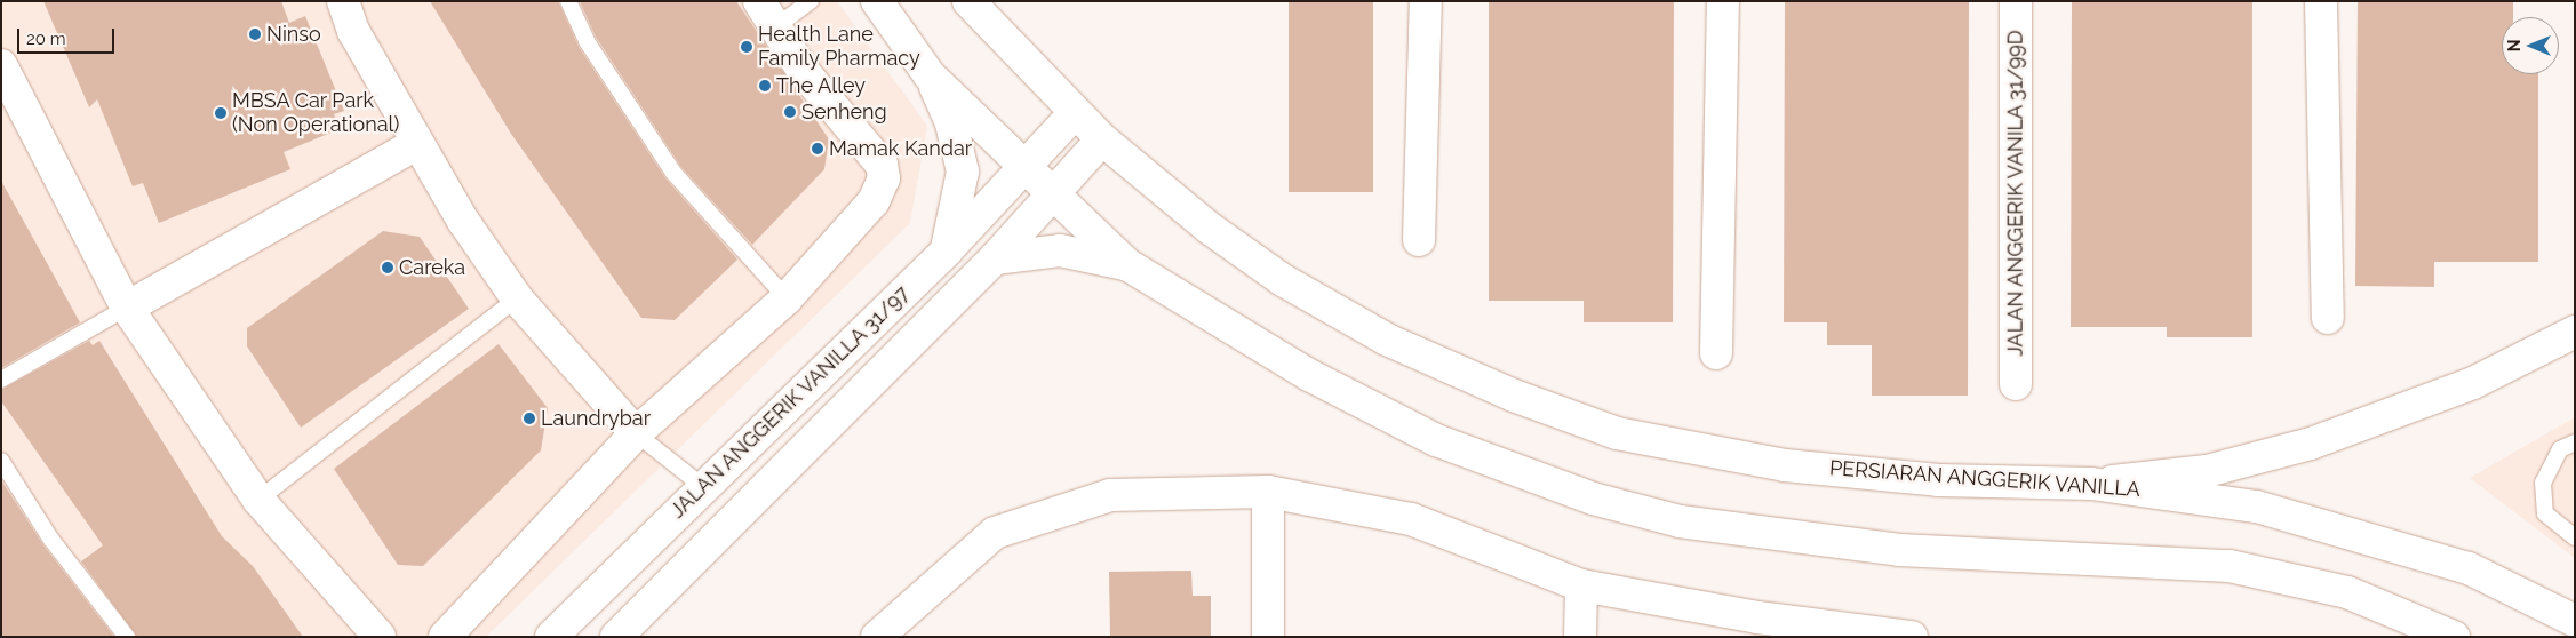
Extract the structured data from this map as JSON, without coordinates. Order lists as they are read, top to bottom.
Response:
{
  "streets": {
    "street": ["JALAN ANGGERIK VANILA 31/99D", "JALAN ANGGERIK VANILLA 31/97", "PERSIARAN ANGGERIK VANILLA"]
  },
  "crossings": [
    ["JALAN ANGGERIK VANILLA 31/97", "PERSIARAN ANGGERIK VANILLA"]
  ],
  "places": [
    "Ninso",
    "Health Lane Family Pharmacy",
    "The Alley",
    "Senheng",
    "MBSA Car Park (Non Operational)",
    "Mamak Kandar",
    "Careka",
    "Laundrybar"
  ],
  "scale_bar": "20 m",
  "north": "left"
}
